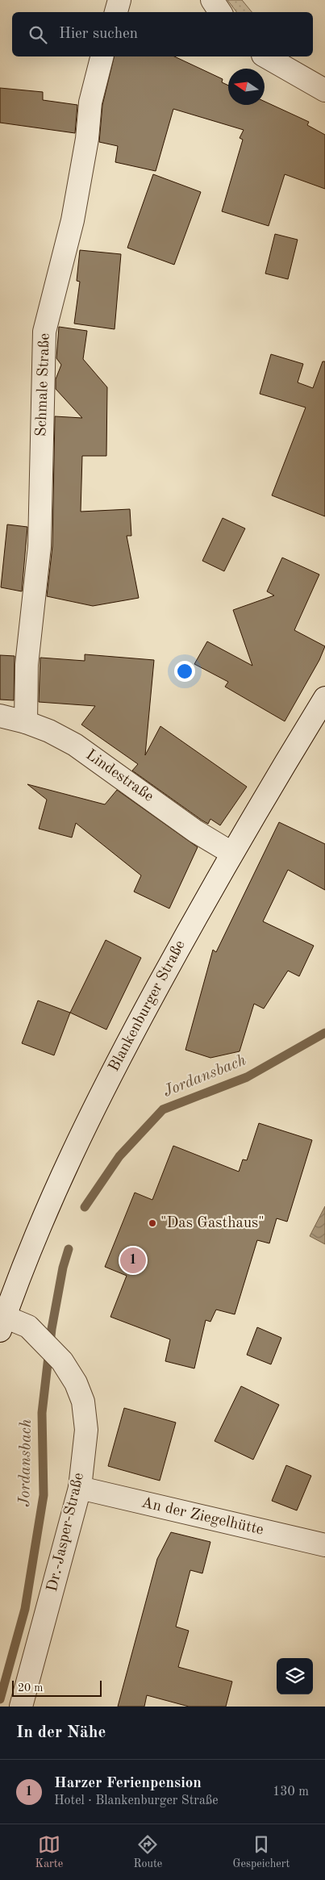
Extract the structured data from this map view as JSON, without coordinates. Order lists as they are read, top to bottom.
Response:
{
  "streets": {
    "street": [
      "Schmale Straße",
      "Lindestraße",
      "Blankenburger Straße",
      "An der Ziegelhütte",
      "Dr.-Jasper-Straße"
    ]
  },
  "crossings": [
    ["Schmale Straße", "Lindestraße"],
    ["Lindestraße", "Blankenburger Straße"],
    ["Blankenburger Straße", "Dr.-Jasper-Straße"],
    ["An der Ziegelhütte", "Dr.-Jasper-Straße"]
  ],
  "water": ["Jordansbach"],
  "places": ["\"Das Gasthaus\""],
  "scale_bar": "20 m",
  "north": "left",
  "page": {
    "search": "Hier suchen",
    "pins": "1",
    "scale": "20 m",
    "heading": "In der Nähe",
    "list": [
      {
        "mark": "1",
        "name": "Harzer Ferienpension",
        "note": "Hotel · Blankenburger Straße",
        "value": "130 m"
      }
    ],
    "nav": ["Karte", "Route", "Gespeichert"]
  }
}
